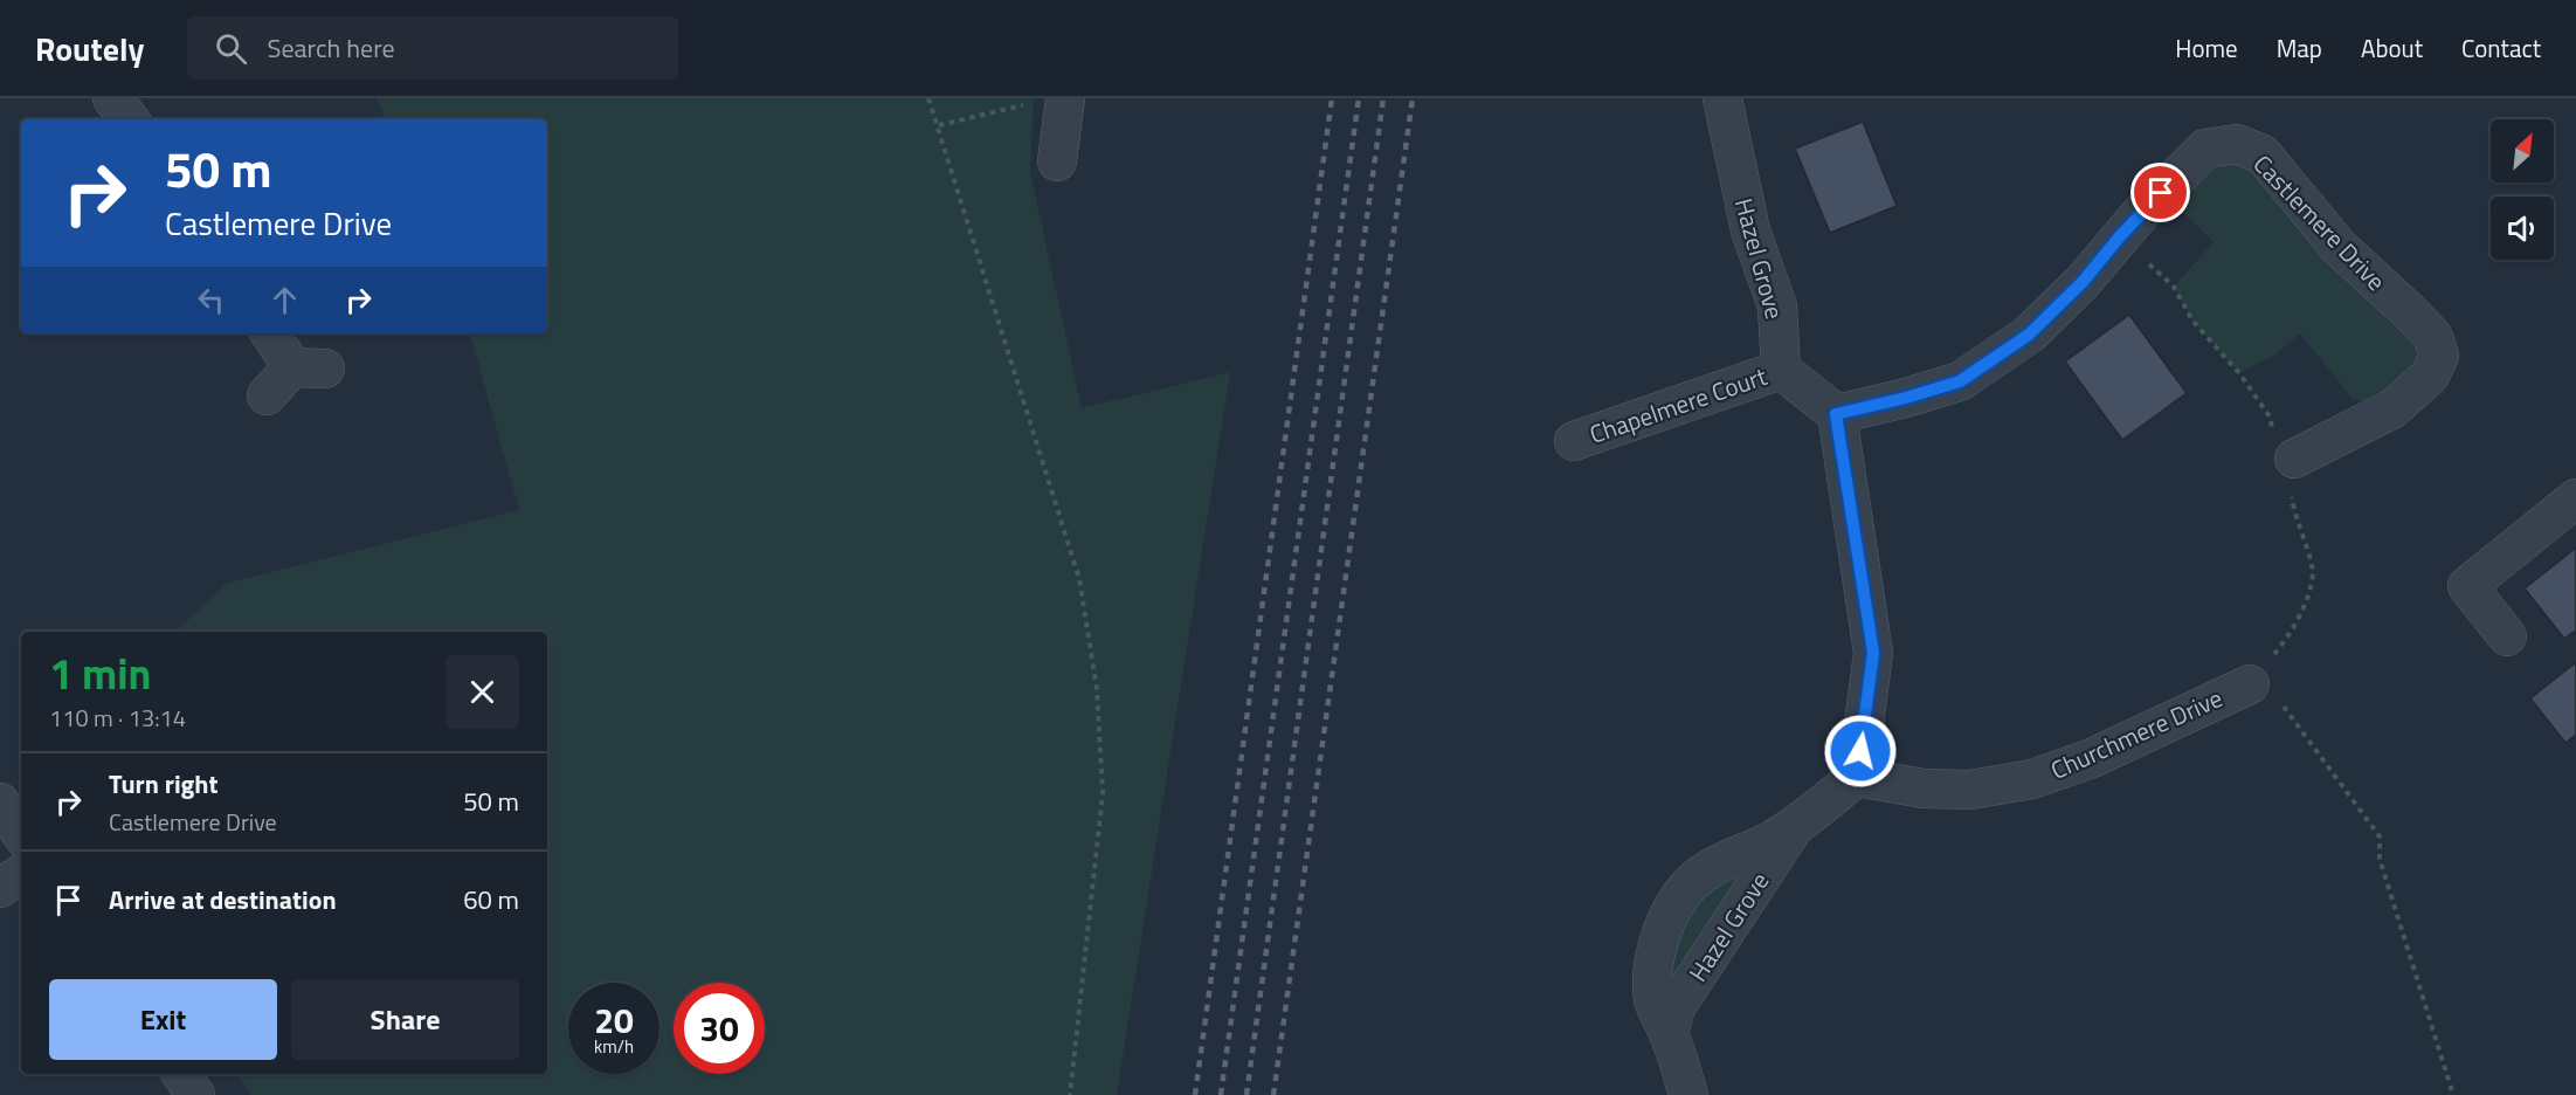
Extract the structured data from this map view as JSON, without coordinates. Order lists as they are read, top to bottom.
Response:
{
  "streets": {
    "street": [
      "Castlemere Drive",
      "Hazel Grove",
      "Chapelmere Court",
      "Churchmere Drive"
    ]
  },
  "crossings": [
    ["Hazel Grove", "Chapelmere Court"],
    ["Hazel Grove", "Churchmere Drive"]
  ],
  "north": "top right",
  "page": {
    "header": "Routely",
    "search": "Search here",
    "nav": [
      "Home",
      "Map",
      "About",
      "Contact"
    ],
    "turn": ["50 m", "Castlemere Drive"],
    "heading": ["1 min", "110 m · 13:14"],
    "list": [
      {
        "name": "Turn right",
        "note": "Castlemere Drive",
        "value": "50 m"
      },
      {
        "name": "Arrive at destination",
        "value": "60 m"
      }
    ],
    "buttons": ["Exit", "Share"],
    "speed": "20 km/h",
    "limit": "30"
  }
}
